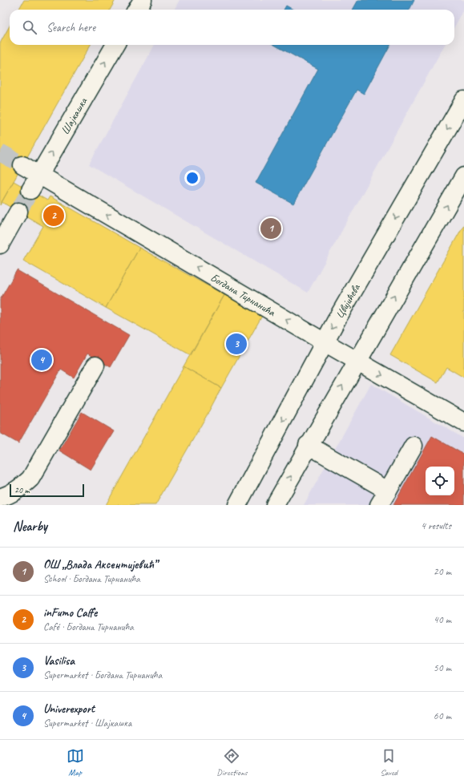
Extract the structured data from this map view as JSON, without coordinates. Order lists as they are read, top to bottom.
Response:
{
  "streets": {
    "street": ["Шајкашка", "Богдана Тирнанића", "Цвијићева"]
  },
  "crossings": [
    ["Шајкашка", "Богдана Тирнанића"],
    ["Богдана Тирнанића", "Цвијићева"]
  ],
  "one_way": ["Шајкашка"],
  "scale_bar": "20 m",
  "page": {
    "search": "Search here",
    "pins": [
      "2",
      "1",
      "3",
      "4"
    ],
    "scale": "20 m",
    "heading": ["Nearby", "4 results"],
    "list": [
      {
        "mark": "1",
        "name": "ОШ „Влада Аксентијевић”",
        "note": "School · Богдана Тирнанића",
        "value": "20 m"
      },
      {
        "mark": "2",
        "name": "inFumo Caffe",
        "note": "Café · Богдана Тирнанића",
        "value": "40 m"
      },
      {
        "mark": "3",
        "name": "Vasilisa",
        "note": "Supermarket · Богдана Тирнанића",
        "value": "50 m"
      },
      {
        "mark": "4",
        "name": "Univerexport",
        "note": "Supermarket · Шајкашка",
        "value": "60 m"
      }
    ],
    "nav": ["Map", "Directions", "Saved"]
  }
}
